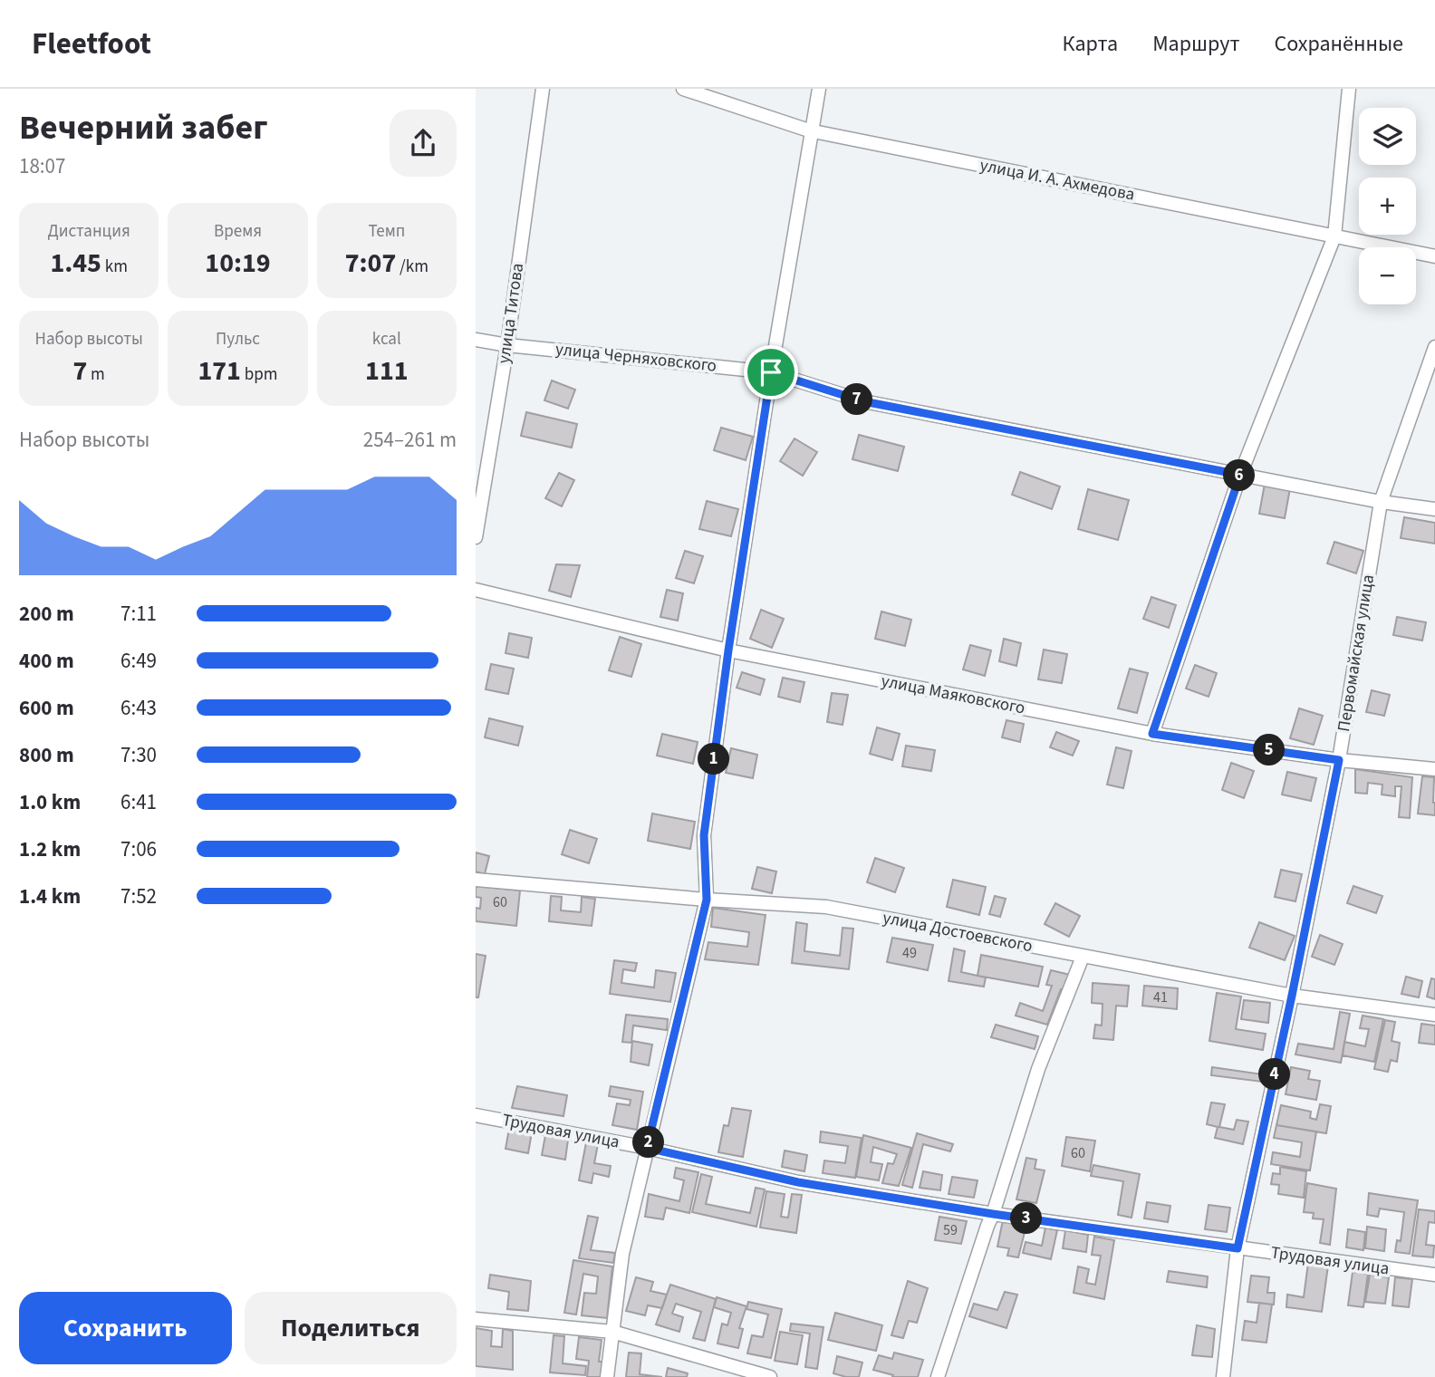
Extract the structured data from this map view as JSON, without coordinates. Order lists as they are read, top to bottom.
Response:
{
  "streets": {
    "street": [
      "улица И. А. Ахмедова",
      "улица Титова",
      "улица Черняховского",
      "Первомайская улица",
      "улица Маяковского",
      "улица Достоевского",
      "Трудовая улица"
    ]
  },
  "crossings": [
    ["улица Титова", "улица Черняховского"],
    ["улица Черняховского", "Первомайская улица"],
    ["Первомайская улица", "улица Маяковского"],
    ["Первомайская улица", "улица Достоевского"],
    ["Первомайская улица", "Трудовая улица"]
  ],
  "house_numbers": [
    "60",
    "49",
    "41",
    "60",
    "59"
  ],
  "page": {
    "header": "Fleetfoot",
    "nav": ["Карта", "Маршрут", "Сохранённые"],
    "heading": ["Вечерний забег", "18:07"],
    "map_buttons": ["+", "−"],
    "stats": [
      ["Дистанция", "1.45 km"],
      ["Время", "10:19"],
      ["Темп", "7:07 /km"],
      ["Набор высоты", "7 m"],
      ["Пульс", "171 bpm"],
      ["kcal", "111"]
    ],
    "pins": [
      "7",
      "6",
      "5",
      "1",
      "4",
      "2",
      "3"
    ],
    "chart": ["Набор высоты", "254–261 m"],
    "list": [
      {
        "name": "200 m",
        "note": "7:11"
      },
      {
        "name": "400 m",
        "note": "6:49"
      },
      {
        "name": "600 m",
        "note": "6:43"
      },
      {
        "name": "800 m",
        "note": "7:30"
      },
      {
        "name": "1.0 km",
        "note": "6:41"
      },
      {
        "name": "1.2 km",
        "note": "7:06"
      },
      {
        "name": "1.4 km",
        "note": "7:52"
      }
    ],
    "buttons": ["Сохранить", "Поделиться"]
  }
}
